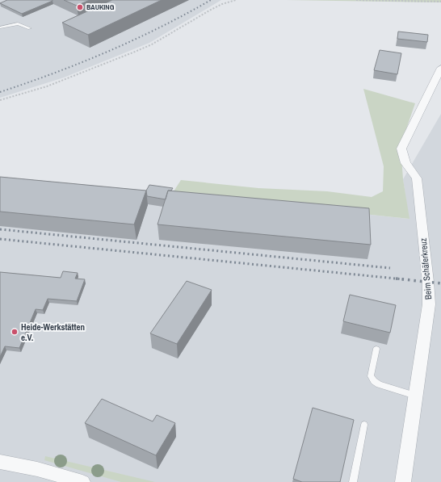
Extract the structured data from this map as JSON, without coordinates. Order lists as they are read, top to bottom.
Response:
{
  "streets": {
    "street": ["Beim Schäferkreuz"]
  },
  "places": ["BAUKING", "Heide-Werkstätten e.V."]
}
